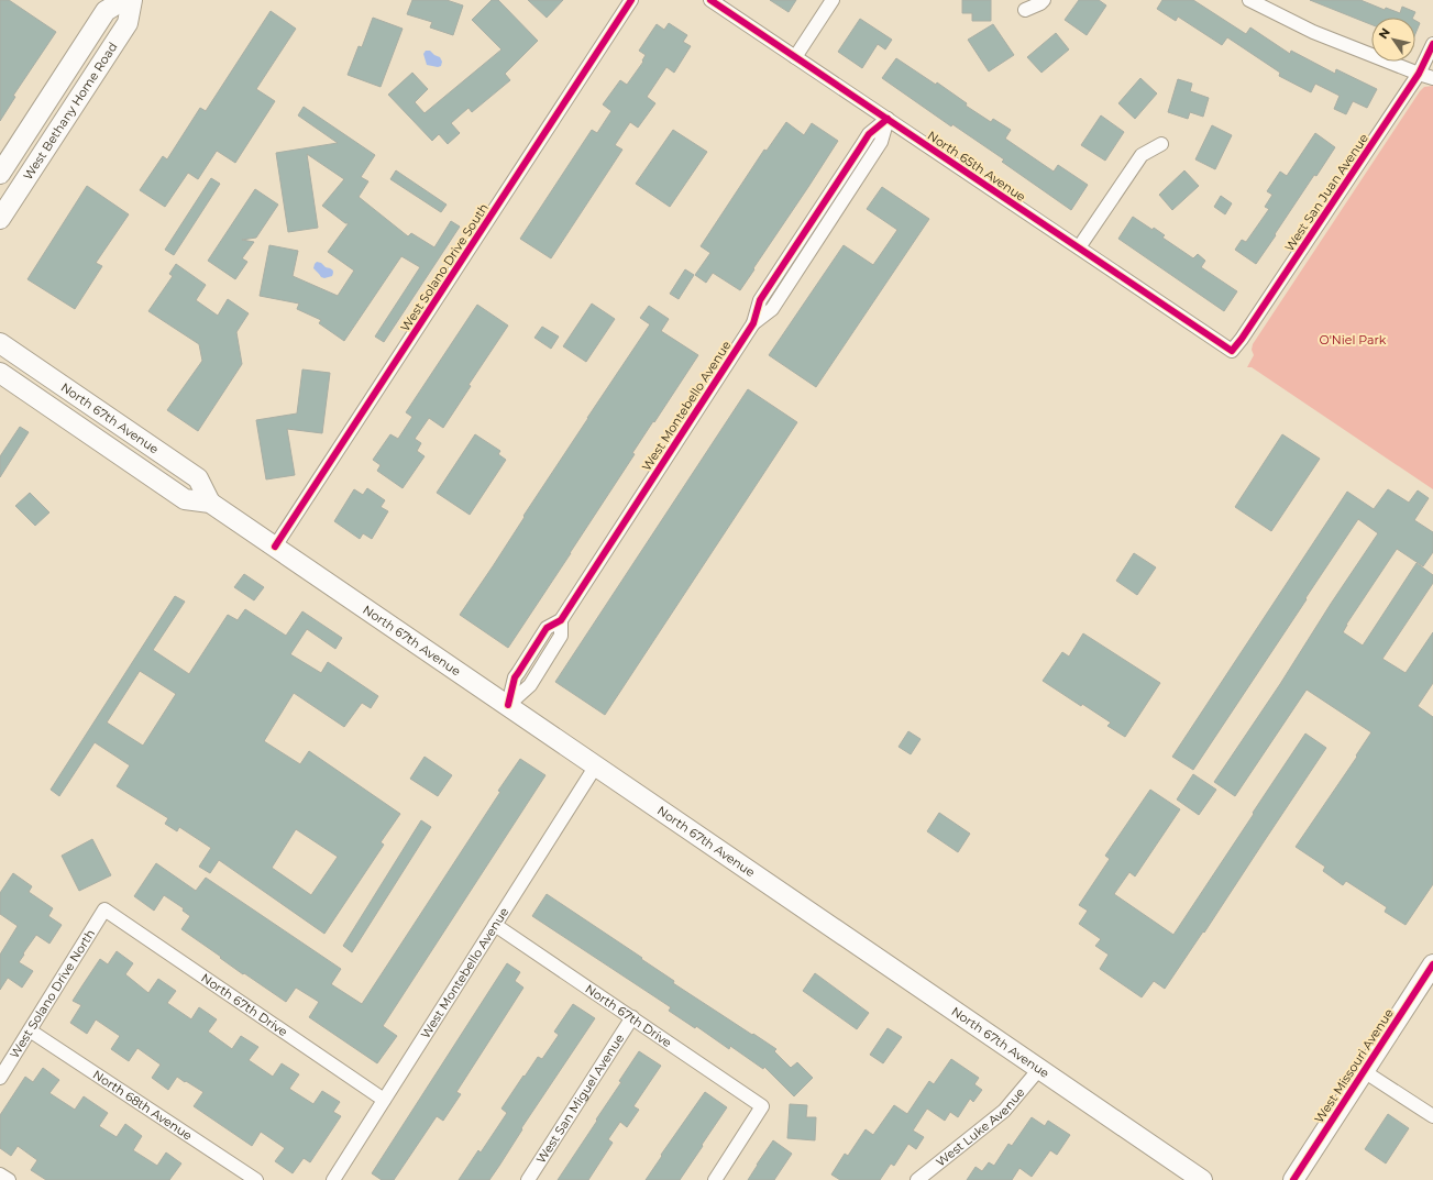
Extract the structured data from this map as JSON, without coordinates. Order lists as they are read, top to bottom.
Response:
{
  "streets": {
    "main road": ["West Bethany Home Road", "North 67th Avenue", "West Missouri Avenue"],
    "street": [
      "North 65th Avenue",
      "West San Juan Avenue",
      "West Solano Drive South",
      "West Montebello Avenue",
      "West Solano Drive North",
      "North 67th Drive",
      "West San Miguel Avenue",
      "North 68th Avenue",
      "West Luke Avenue"
    ]
  },
  "crossings": [
    ["North 65th Avenue", "West San Juan Avenue"],
    ["North 65th Avenue", "West Montebello Avenue"],
    ["West Solano Drive South", "North 67th Avenue"],
    ["West Montebello Avenue", "North 67th Avenue"],
    ["West Montebello Avenue", "North 67th Drive"],
    ["North 67th Avenue", "West Luke Avenue"],
    ["West Solano Drive North", "North 67th Drive"],
    ["West Solano Drive North", "North 68th Avenue"],
    ["North 67th Drive", "West San Miguel Avenue"]
  ],
  "parks": ["O'Niel Park"],
  "north": "top left"
}
